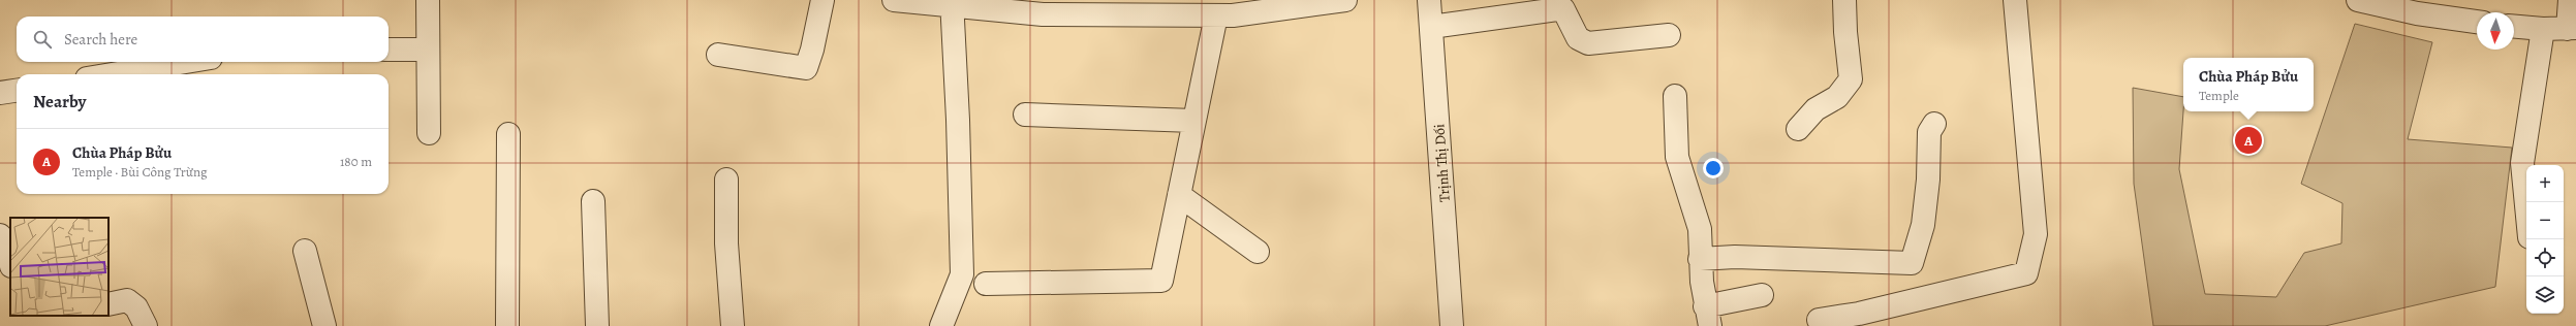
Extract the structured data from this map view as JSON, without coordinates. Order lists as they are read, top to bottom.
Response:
{
  "streets": {
    "street": ["Trịnh Thị Dối"]
  },
  "north": "bottom",
  "page": {
    "search": "Search here",
    "popup": ["Chùa Pháp Bửu", "Temple"],
    "heading": "Nearby",
    "pins": "A",
    "list": [
      {
        "mark": "A",
        "name": "Chùa Pháp Bửu",
        "note": "Temple · Bùi Công Trừng",
        "value": "180 m"
      }
    ],
    "map_buttons": ["+", "−"]
  }
}
